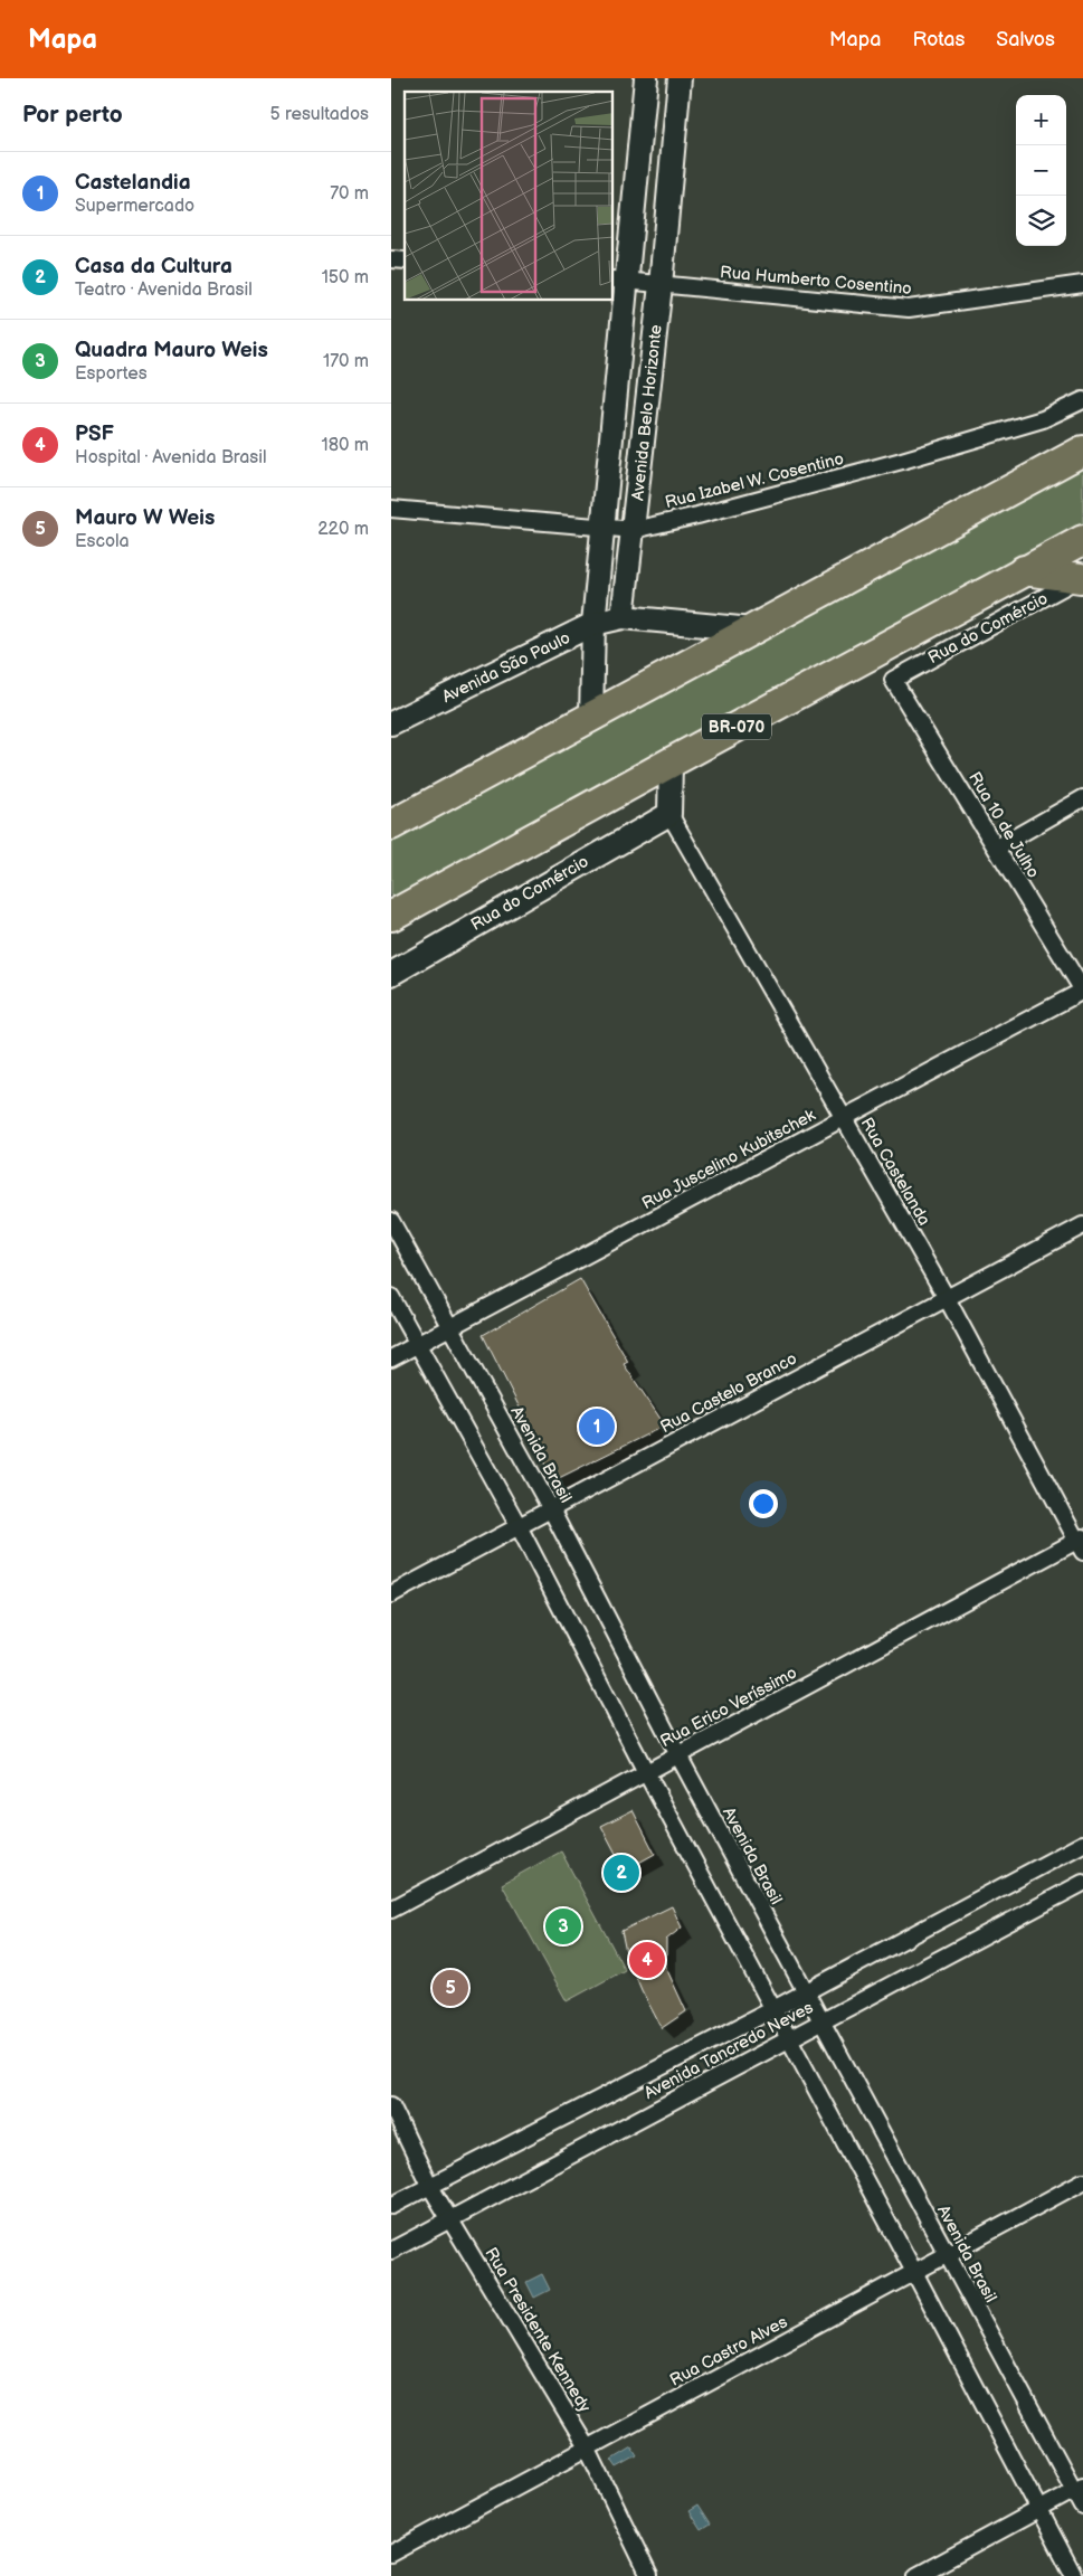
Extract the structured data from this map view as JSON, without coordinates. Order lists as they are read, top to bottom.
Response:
{
  "streets": {
    "highway": ["BR-070"],
    "street": [
      "Rua Humberto Cosentino",
      "Avenida Belo Horizonte",
      "Rua Izabel W. Cosentino",
      "Rua do Comércio",
      "Avenida São Paulo",
      "Rua 10 de Julho",
      "Rua Juscelino Kubitschek",
      "Rua Castelanda",
      "Rua Castelo Branco",
      "Avenida Brasil",
      "Rua Erico Veríssimo",
      "Avenida Tancredo Neves",
      "Rua Presidente Kennedy",
      "Rua Castro Alves"
    ]
  },
  "crossings": [
    ["Rua Humberto Cosentino", "Avenida Belo Horizonte"],
    ["Avenida Belo Horizonte", "Rua Izabel W. Cosentino"],
    ["Avenida Belo Horizonte", "Avenida São Paulo"],
    ["Rua do Comércio", "Rua 10 de Julho"],
    ["Rua do Comércio", "Rua Castelanda"],
    ["Rua 10 de Julho", "Rua Juscelino Kubitschek"],
    ["Rua Juscelino Kubitschek", "Rua Castelanda"],
    ["Rua Juscelino Kubitschek", "Avenida Brasil"],
    ["Rua Castelanda", "Rua Castelo Branco"],
    ["Rua Castelanda", "Rua Erico Veríssimo"],
    ["Rua Castelo Branco", "Avenida Brasil"],
    ["Avenida Brasil", "Rua Erico Veríssimo"],
    ["Avenida Brasil", "Avenida Tancredo Neves"],
    ["Avenida Brasil", "Rua Castro Alves"],
    ["Avenida Tancredo Neves", "Rua Presidente Kennedy"],
    ["Rua Presidente Kennedy", "Rua Castro Alves"]
  ],
  "page": {
    "header": "Mapa",
    "nav": ["Mapa", "Rotas", "Salvos"],
    "heading": ["Por perto", "5 resultados"],
    "map_buttons": ["+", "−"],
    "list": [
      {
        "mark": "1",
        "name": "Castelandia",
        "note": "Supermercado",
        "value": "70 m"
      },
      {
        "mark": "2",
        "name": "Casa da Cultura",
        "note": "Teatro · Avenida Brasil",
        "value": "150 m"
      },
      {
        "mark": "3",
        "name": "Quadra Mauro Weis",
        "note": "Esportes",
        "value": "170 m"
      },
      {
        "mark": "4",
        "name": "PSF",
        "note": "Hospital · Avenida Brasil",
        "value": "180 m"
      },
      {
        "mark": "5",
        "name": "Mauro W Weis",
        "note": "Escola",
        "value": "220 m"
      }
    ],
    "pins": [
      "1",
      "2",
      "3",
      "4",
      "5"
    ]
  }
}
